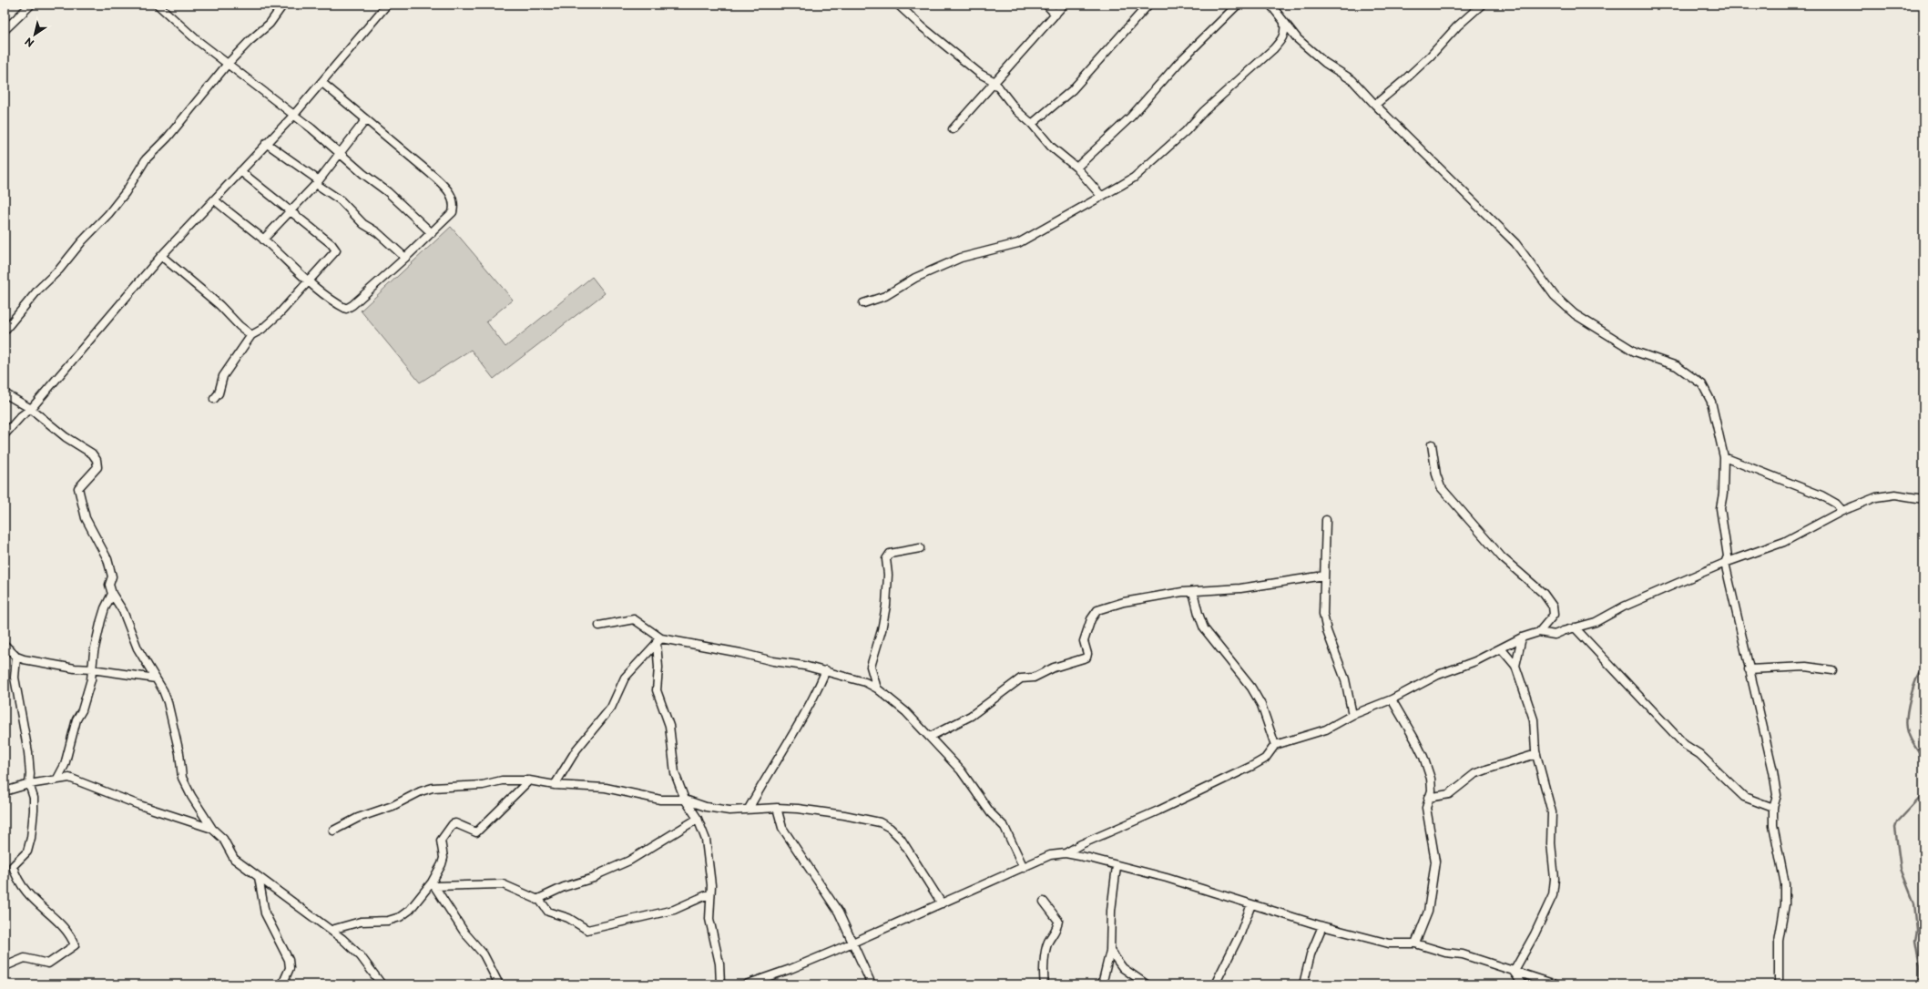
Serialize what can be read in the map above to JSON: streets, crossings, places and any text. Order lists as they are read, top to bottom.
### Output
{
  "north": "bottom left"
}
